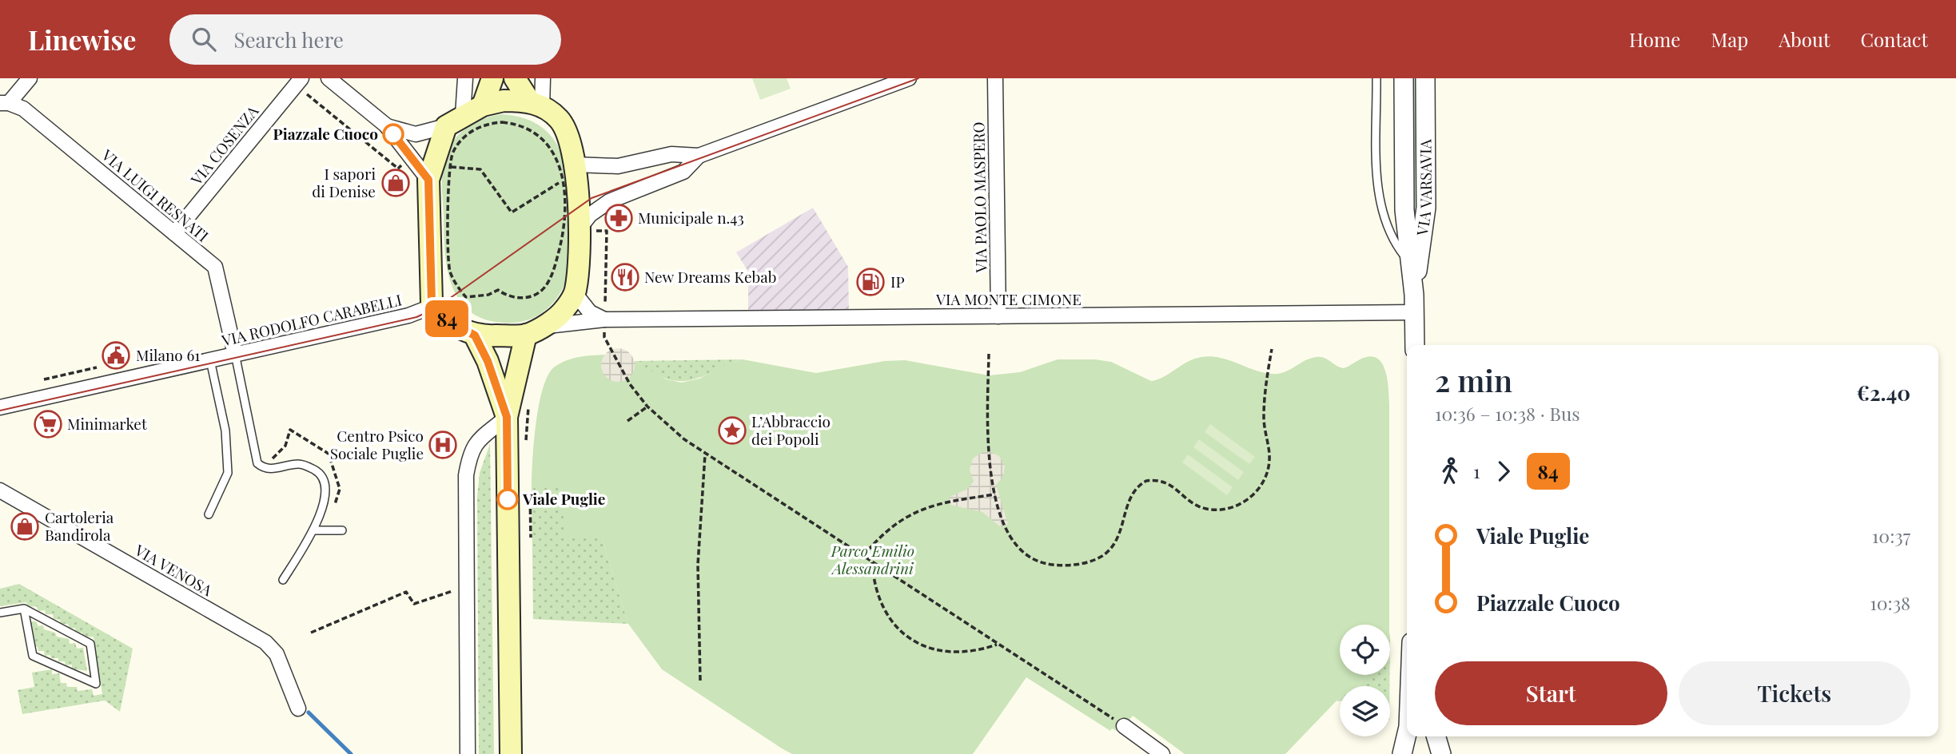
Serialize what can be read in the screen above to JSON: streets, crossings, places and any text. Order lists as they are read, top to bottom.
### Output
{
  "streets": {
    "street": [
      "VIA COSENZA",
      "VIA VARSAVIA",
      "VIA LUIGI RESNATI",
      "VIA PAOLO MASPERO",
      "VIA MONTE CIMONE",
      "VIA RODOLFO CARABELLI",
      "VIA VENOSA"
    ]
  },
  "crossings": [
    ["VIA COSENZA", "VIA LUIGI RESNATI"],
    ["VIA VARSAVIA", "VIA MONTE CIMONE"],
    ["VIA LUIGI RESNATI", "VIA RODOLFO CARABELLI"],
    ["VIA PAOLO MASPERO", "VIA MONTE CIMONE"]
  ],
  "parks": ["Parco Emilio Alessandrini"],
  "places": {
    "other": ["Piazzale Cuoco", "Viale Puglie"],
    "shop": ["I sapori di Denise", "Cartoleria Bandirola"],
    "pharmacy": ["Municipale n.43"],
    "restaurant": ["New Dreams Kebab"],
    "fuel station": ["IP"],
    "public building": ["Milano 61"],
    "supermarket": ["Minimarket"],
    "place": ["L’Abbraccio dei Popoli"],
    "hospital": ["Centro Psico Sociale Puglie"]
  },
  "lines": ["bus line 84"],
  "page": {
    "header": "Linewise",
    "search": "Search here",
    "nav": [
      "Home",
      "Map",
      "About",
      "Contact"
    ],
    "on_map": "84",
    "heading": ["2 min", "10:36 – 10:38 · Bus", "€2.40"],
    "legs": ["1", "84"],
    "list": [
      {
        "name": "Viale Puglie",
        "value": "10:37"
      },
      {
        "name": "Piazzale Cuoco",
        "value": "10:38"
      }
    ],
    "buttons": ["Start", "Tickets"]
  }
}
